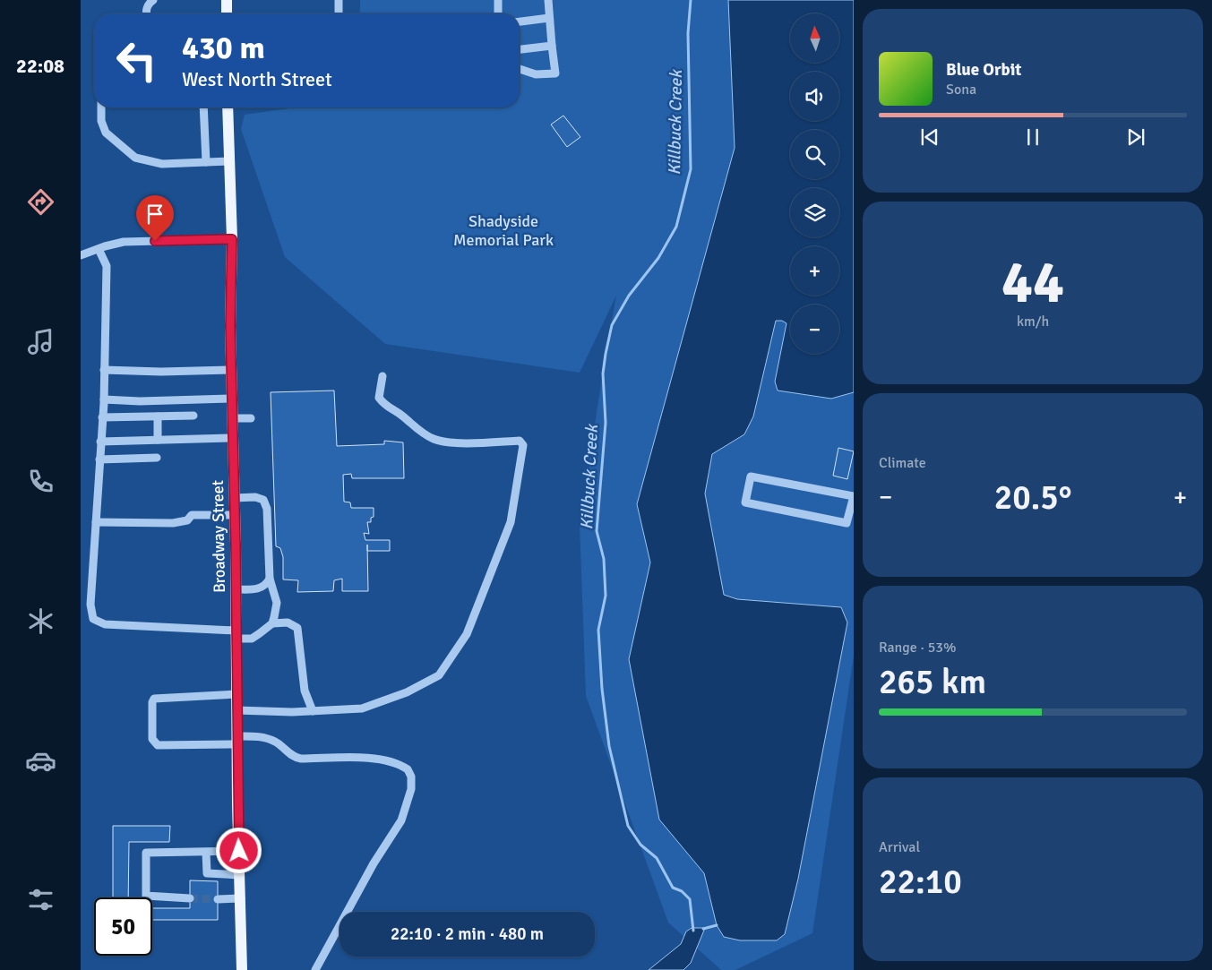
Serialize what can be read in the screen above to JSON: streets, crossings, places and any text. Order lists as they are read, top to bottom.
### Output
{
  "streets": {
    "main road": ["Broadway Street"]
  },
  "water": ["Killbuck Creek"],
  "parks": ["Shadyside Memorial Park"],
  "north": "top",
  "page": {
    "tabs": "22:08",
    "map_buttons": ["+", "−"],
    "turn": ["430 m", "West North Street"],
    "song": ["Blue Orbit", "Sona"],
    "tile": [
      ["44", "km/h"],
      "Climate",
      ["Range · 53%", "265 km"],
      ["Arrival", "22:10"]
    ],
    "heat": ["−", "20.5°", "+"],
    "limit": "50",
    "trip": "22:10 · 2 min · 480 m"
  }
}
